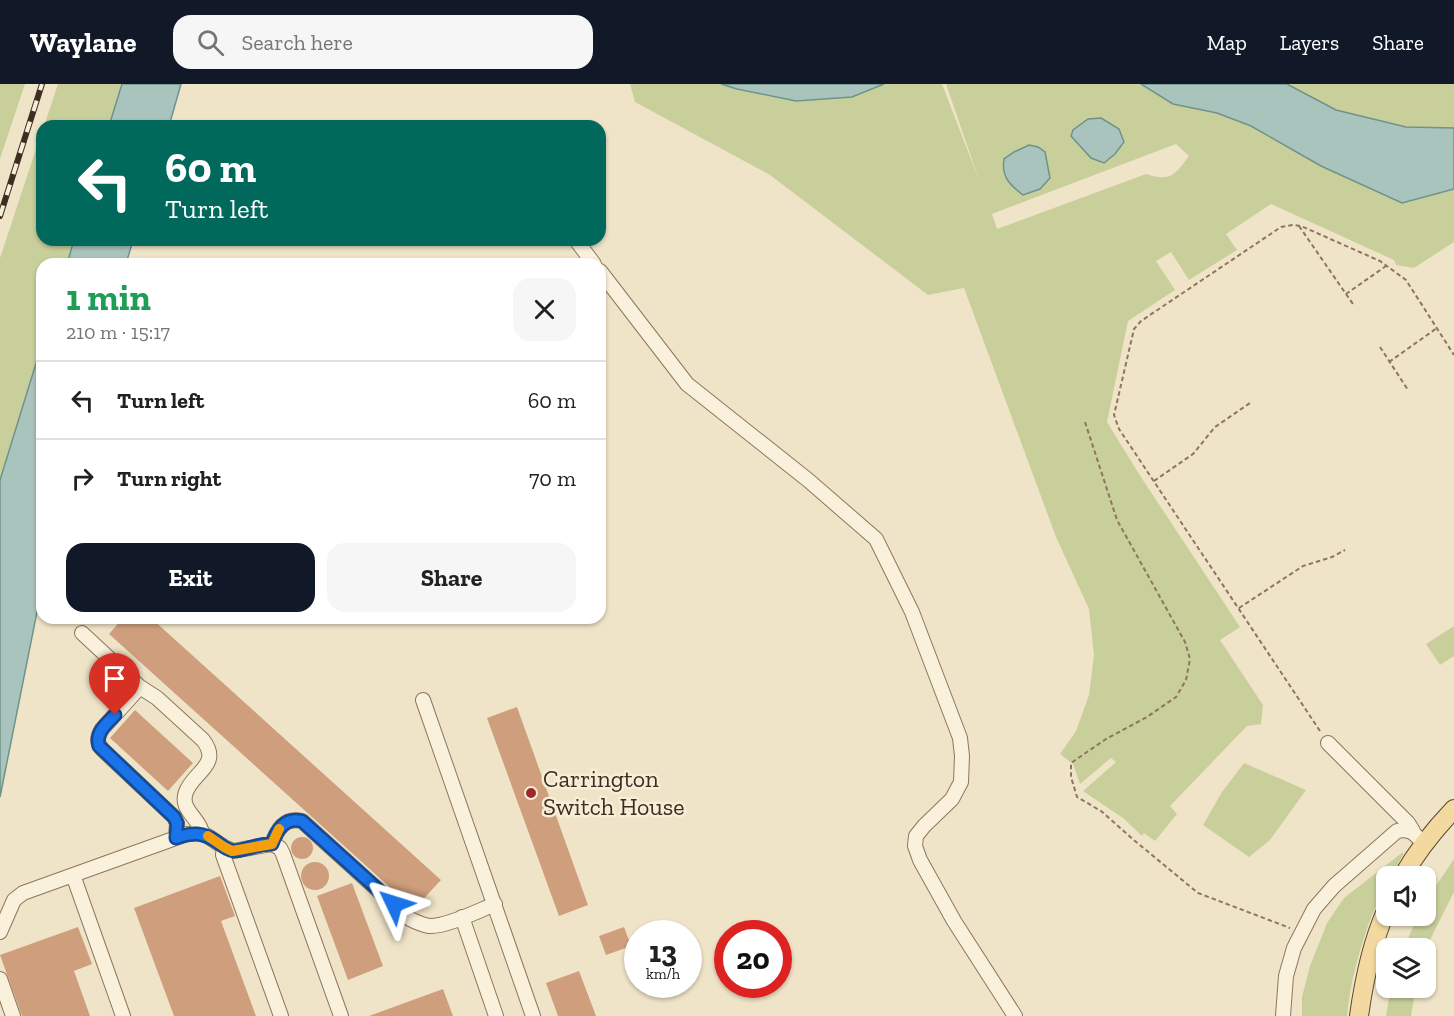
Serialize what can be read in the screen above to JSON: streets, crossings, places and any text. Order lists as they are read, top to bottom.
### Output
{
  "places": ["Carrington Switch House"],
  "page": {
    "header": "Waylane",
    "search": "Search here",
    "nav": ["Map", "Layers", "Share"],
    "turn": ["60 m", "Turn left"],
    "heading": ["1 min", "210 m · 15:17"],
    "list": [
      {
        "name": "Turn left",
        "value": "60 m"
      },
      {
        "name": "Turn right",
        "value": "70 m"
      }
    ],
    "buttons": ["Exit", "Share"],
    "speed": "13 km/h",
    "limit": "20"
  }
}
